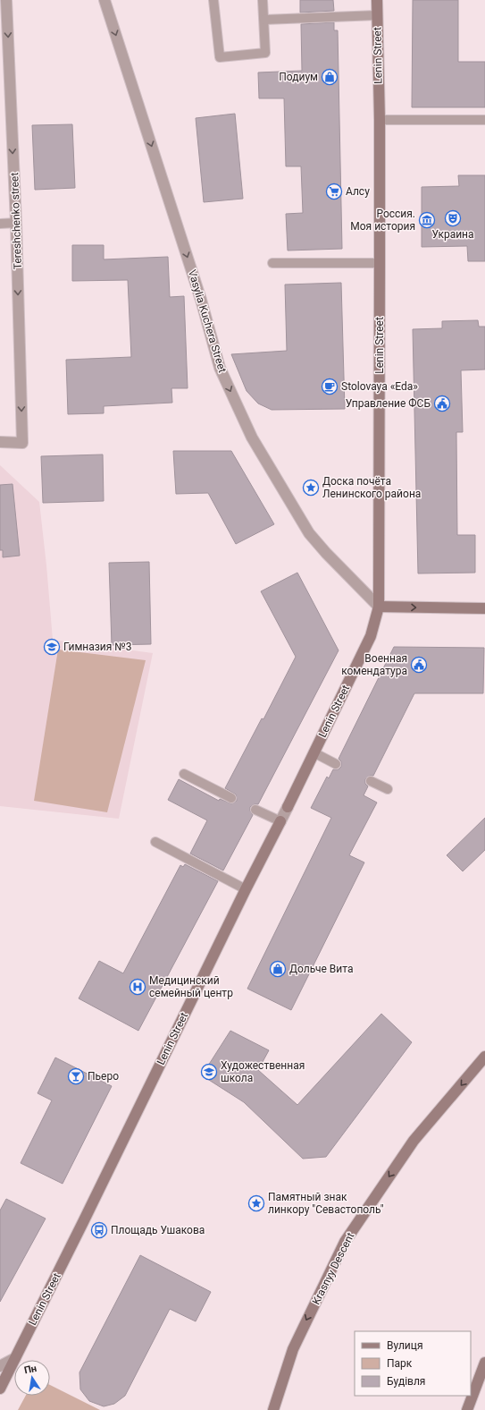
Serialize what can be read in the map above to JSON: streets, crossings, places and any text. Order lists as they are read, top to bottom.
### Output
{
  "streets": {
    "main road": ["Lenin Street", "Krasnyy Descent"],
    "street": ["Tereshchenko street", "Vasylia Kuchera Street"]
  },
  "crossings": [
    ["Lenin Street", "Vasylia Kuchera Street"]
  ],
  "one_way": ["Tereshchenko street", "Vasylia Kuchera Street", "Krasnyy Descent"],
  "places": {
    "shop": ["Подиум", "Дольче Вита"],
    "supermarket": ["Алсу"],
    "theatre": ["Украина"],
    "museum": ["Россия. Моя история"],
    "cafe": ["Stolovaya «Eda»"],
    "public building": ["Управление ФСБ", "Военная комендатура"],
    "place": ["Доска почёта Ленинского района", "Памятный знак линкору \"Севастополь\""],
    "school or university": ["Гимназия №3", "Художественная школа"],
    "hospital": ["Медицинский семейный центр"],
    "bar": ["Пьеро"],
    "bus stop": ["Площадь Ушакова"]
  },
  "legend": ["Вулиця", "Парк", "Будівля"],
  "north": "top"
}
